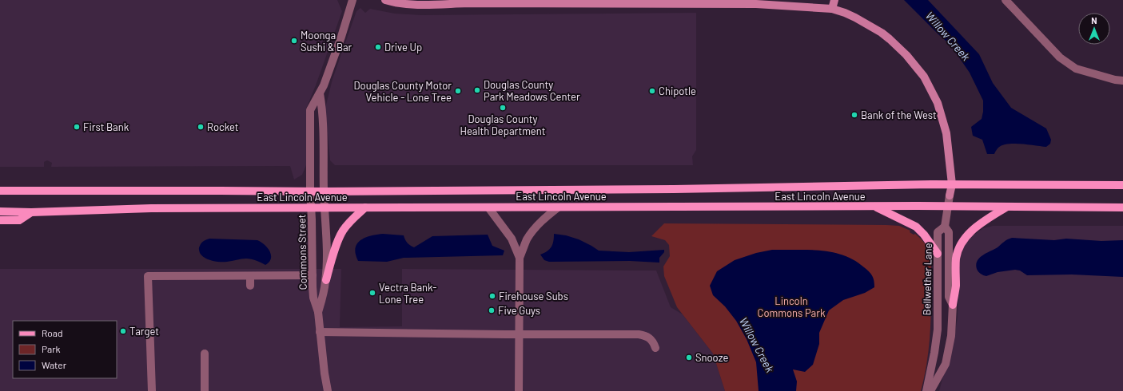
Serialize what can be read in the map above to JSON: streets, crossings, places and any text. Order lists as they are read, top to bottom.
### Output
{
  "streets": {
    "main road": ["East Lincoln Avenue"],
    "street": ["Commons Street", "Bellwether Lane"]
  },
  "crossings": [
    ["East Lincoln Avenue", "Commons Street"]
  ],
  "water": ["Willow Creek"],
  "parks": ["Lincoln Commons Park"],
  "places": [
    "Moonga Sushi & Bar",
    "Drive Up",
    "Douglas County Park Meadows Center",
    "Douglas County Motor Vehicle - Lone Tree",
    "Chipotle",
    "Douglas County Health Department",
    "Bank of the West",
    "First Bank",
    "Rocket",
    "Vectra Bank- Lone Tree",
    "Firehouse Subs",
    "Five Guys",
    "Target",
    "Snooze"
  ],
  "legend": ["Road", "Park", "Water"],
  "north": "top"
}
